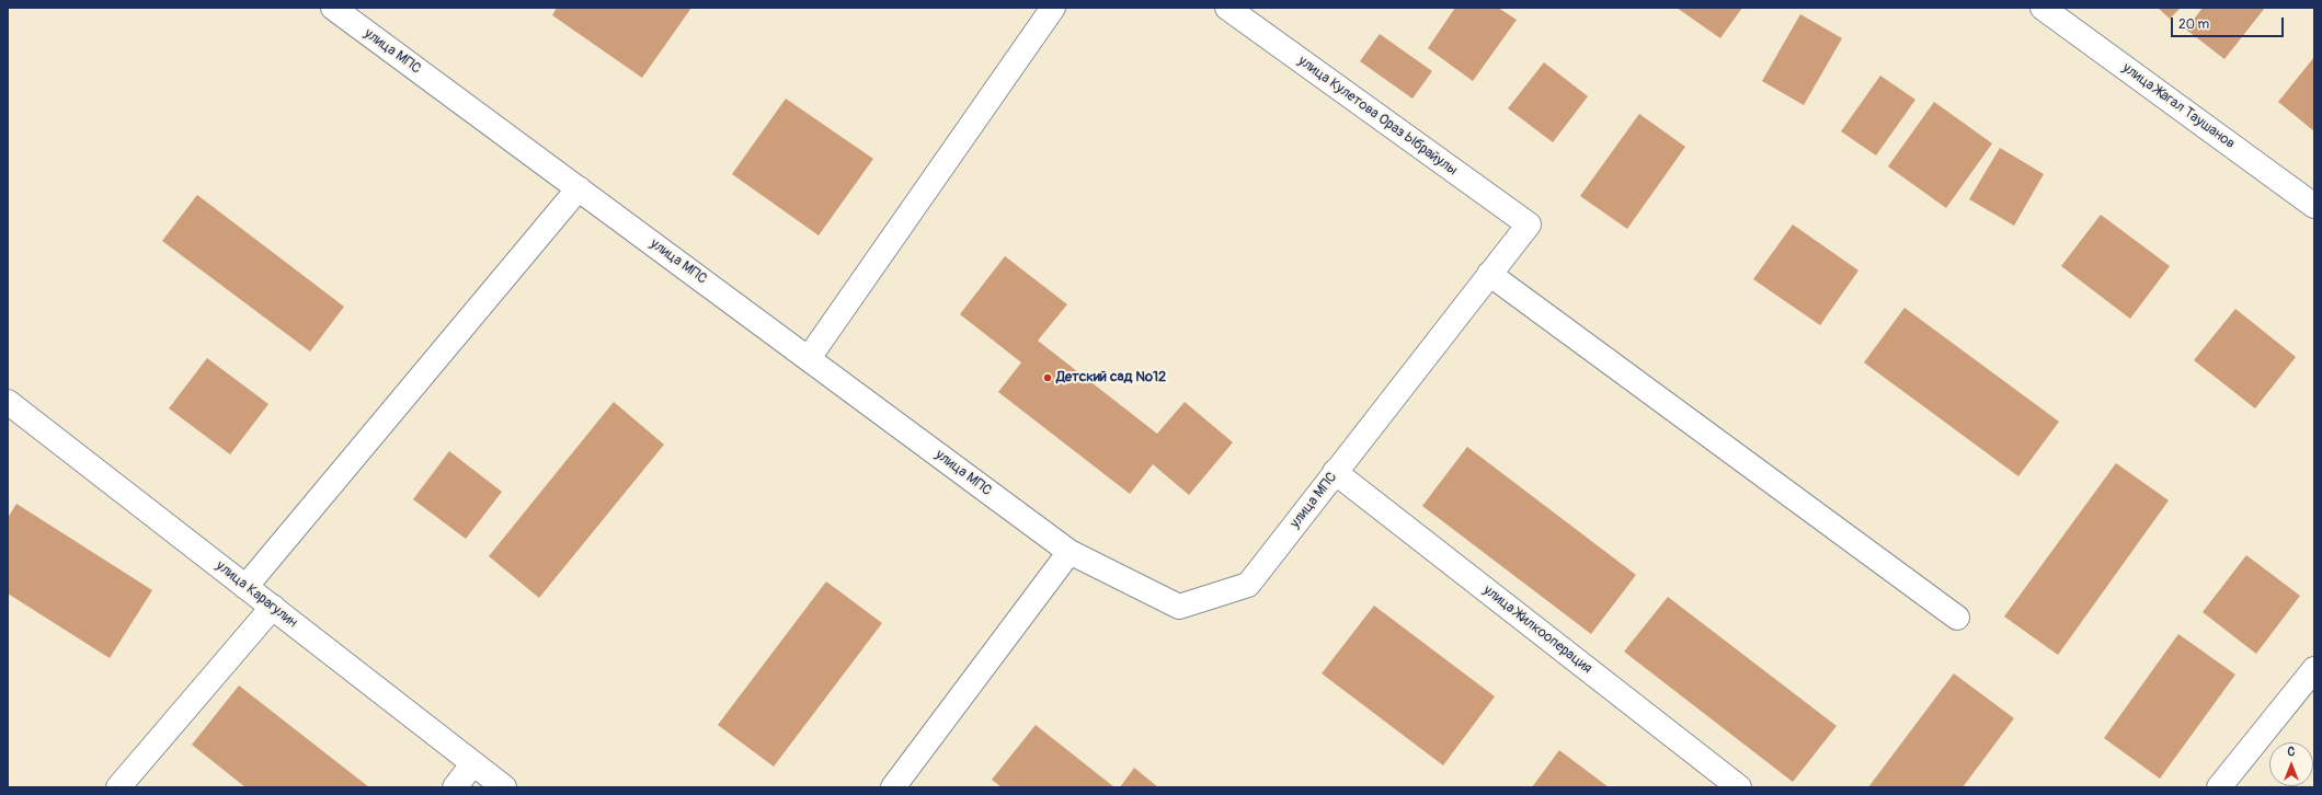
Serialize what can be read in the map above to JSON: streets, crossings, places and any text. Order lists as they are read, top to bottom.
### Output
{
  "streets": {
    "street": [
      "улица МПС",
      "улица Жагал Таушанов",
      "улица Кулетова Ораз Ыбрайулы",
      "улица Карагулин",
      "улица Жилкооперация"
    ]
  },
  "crossings": [
    ["улица МПС", "улица Кулетова Ораз Ыбрайулы"],
    ["улица МПС", "улица Жилкооперация"]
  ],
  "places": ["Детский сад №12"],
  "scale_bar": "20 m",
  "north": "top"
}
